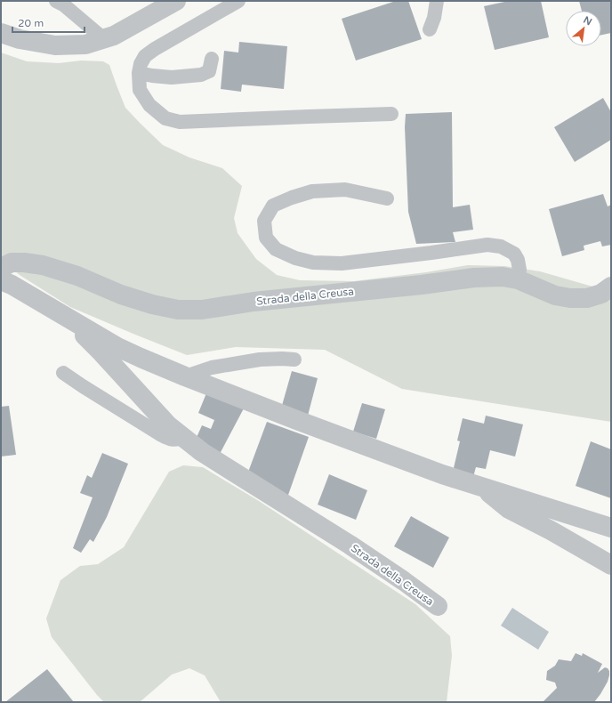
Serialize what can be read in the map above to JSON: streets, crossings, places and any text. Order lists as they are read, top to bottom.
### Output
{
  "streets": {
    "street": ["Strada della Creusa"]
  },
  "scale_bar": "20 m",
  "north": "top right"
}
